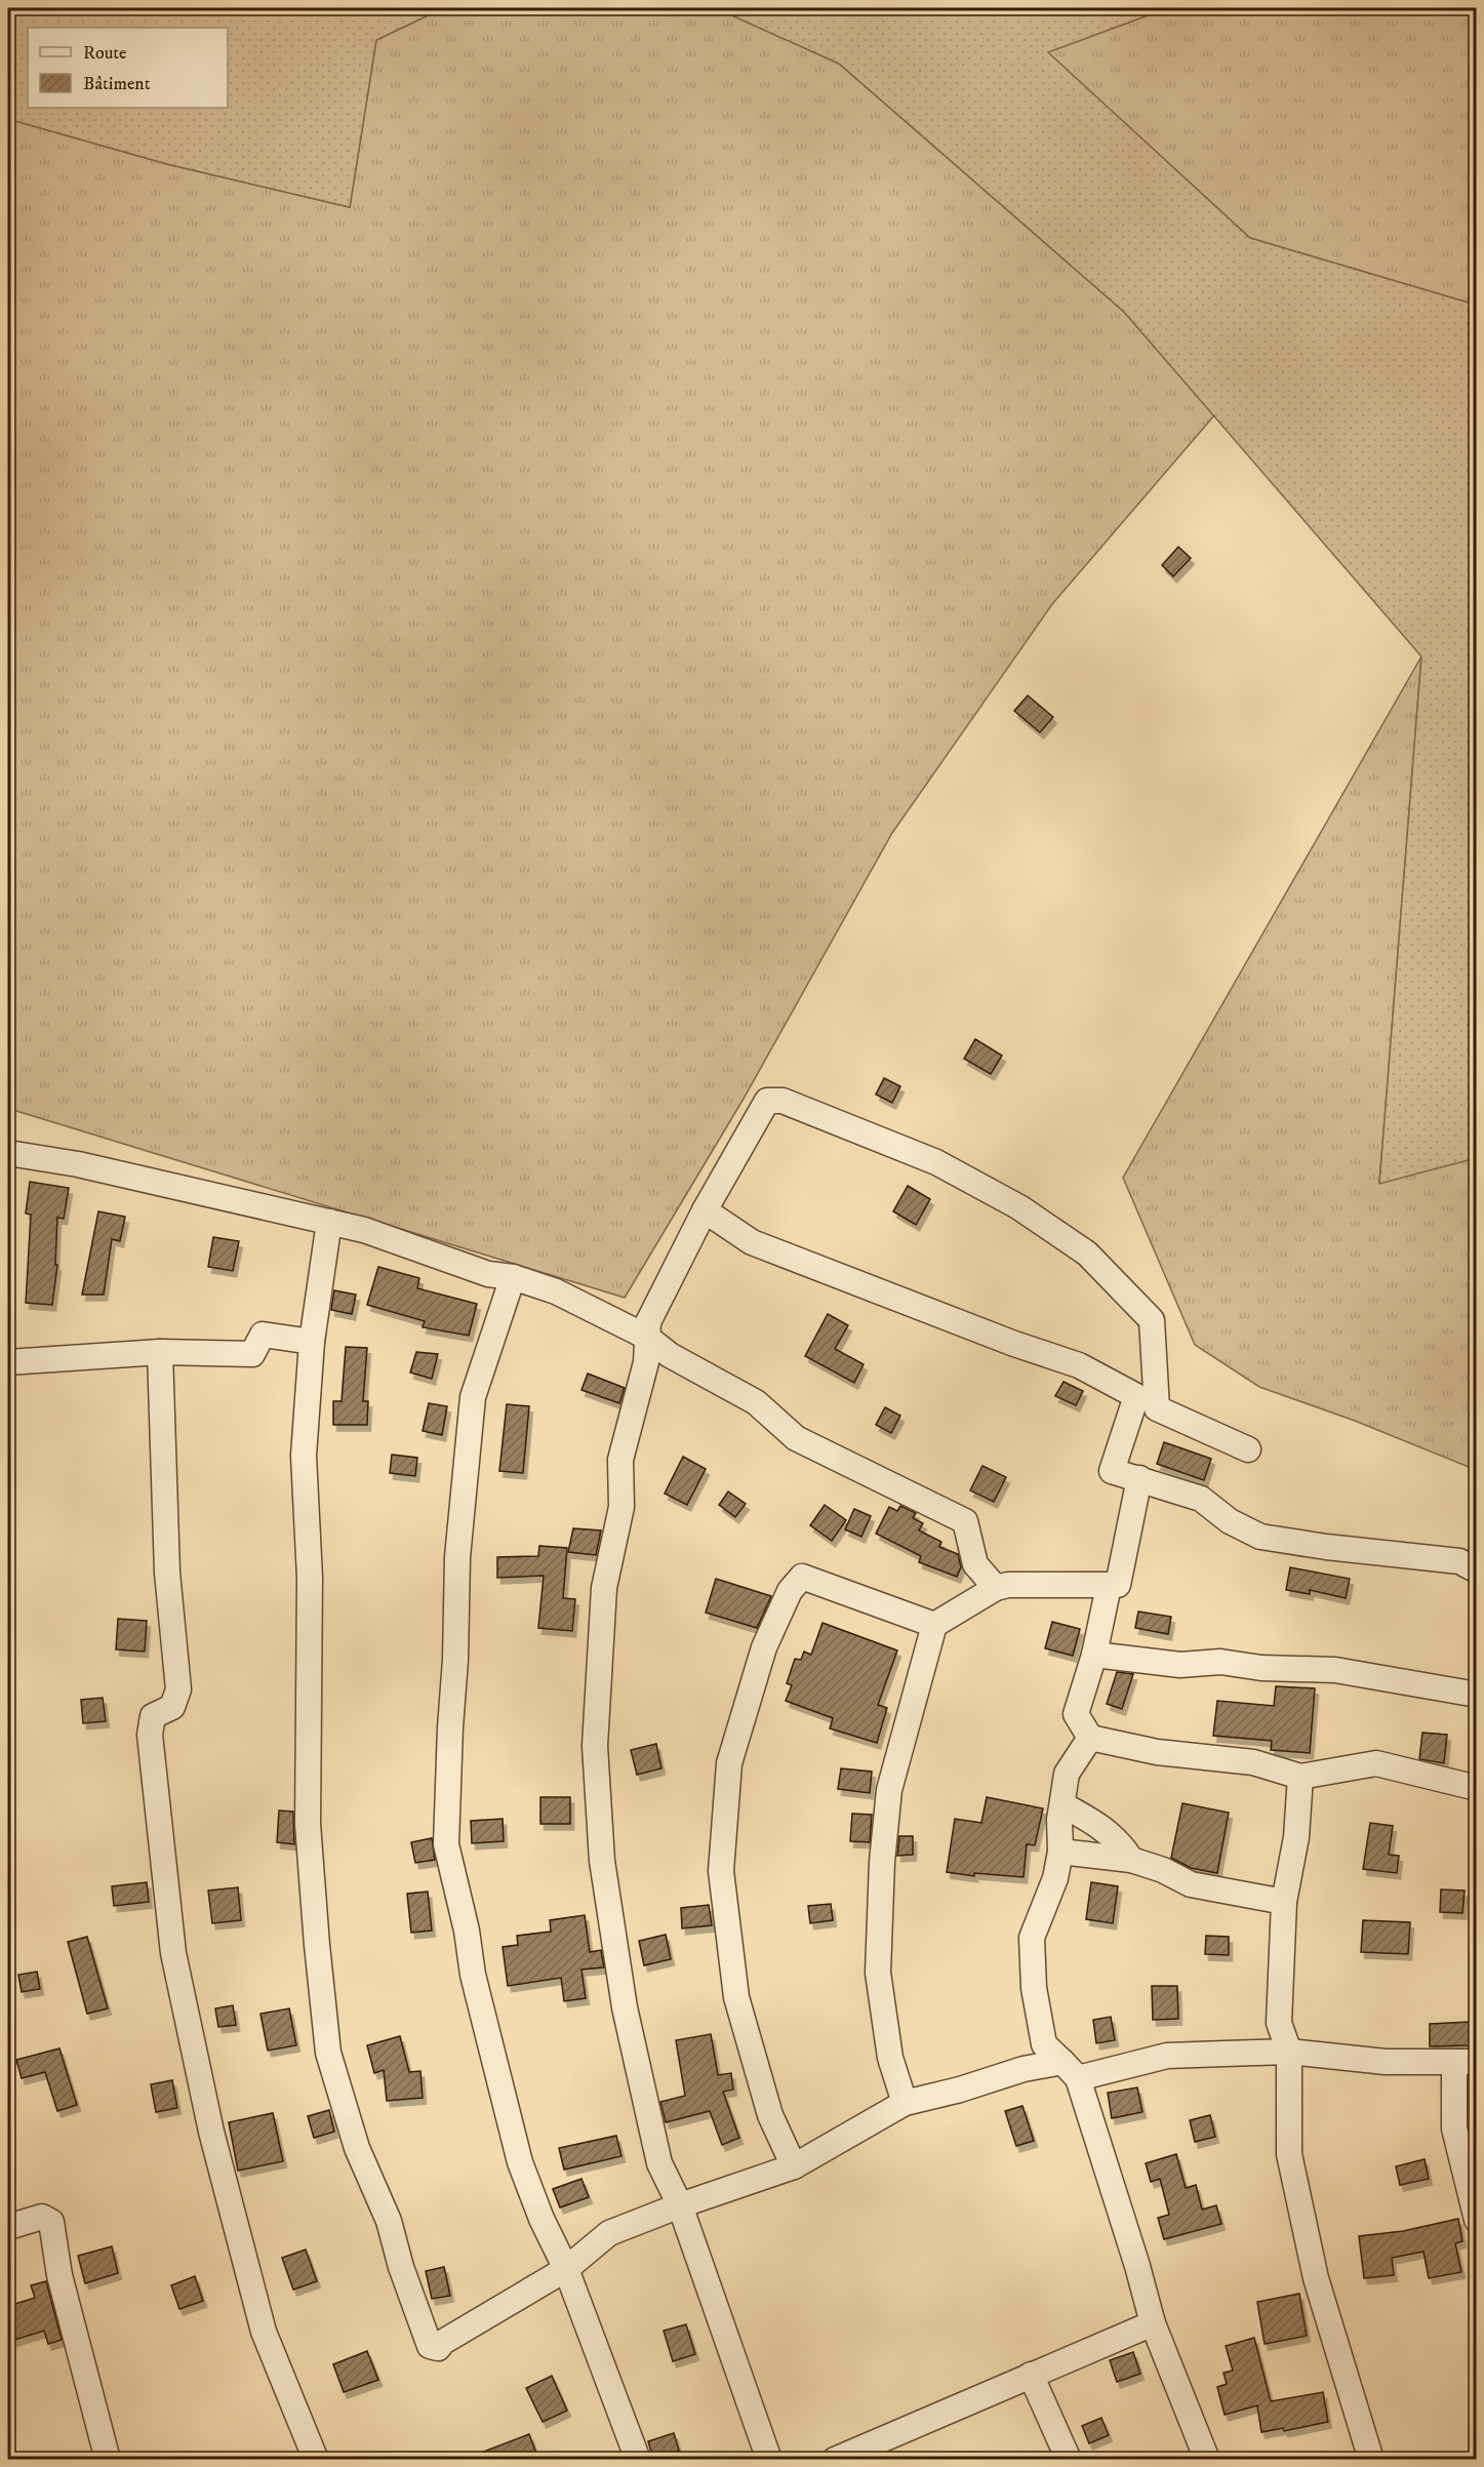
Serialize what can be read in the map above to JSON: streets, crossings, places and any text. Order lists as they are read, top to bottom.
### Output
{
  "legend": ["Route", "Bâtiment"]
}
